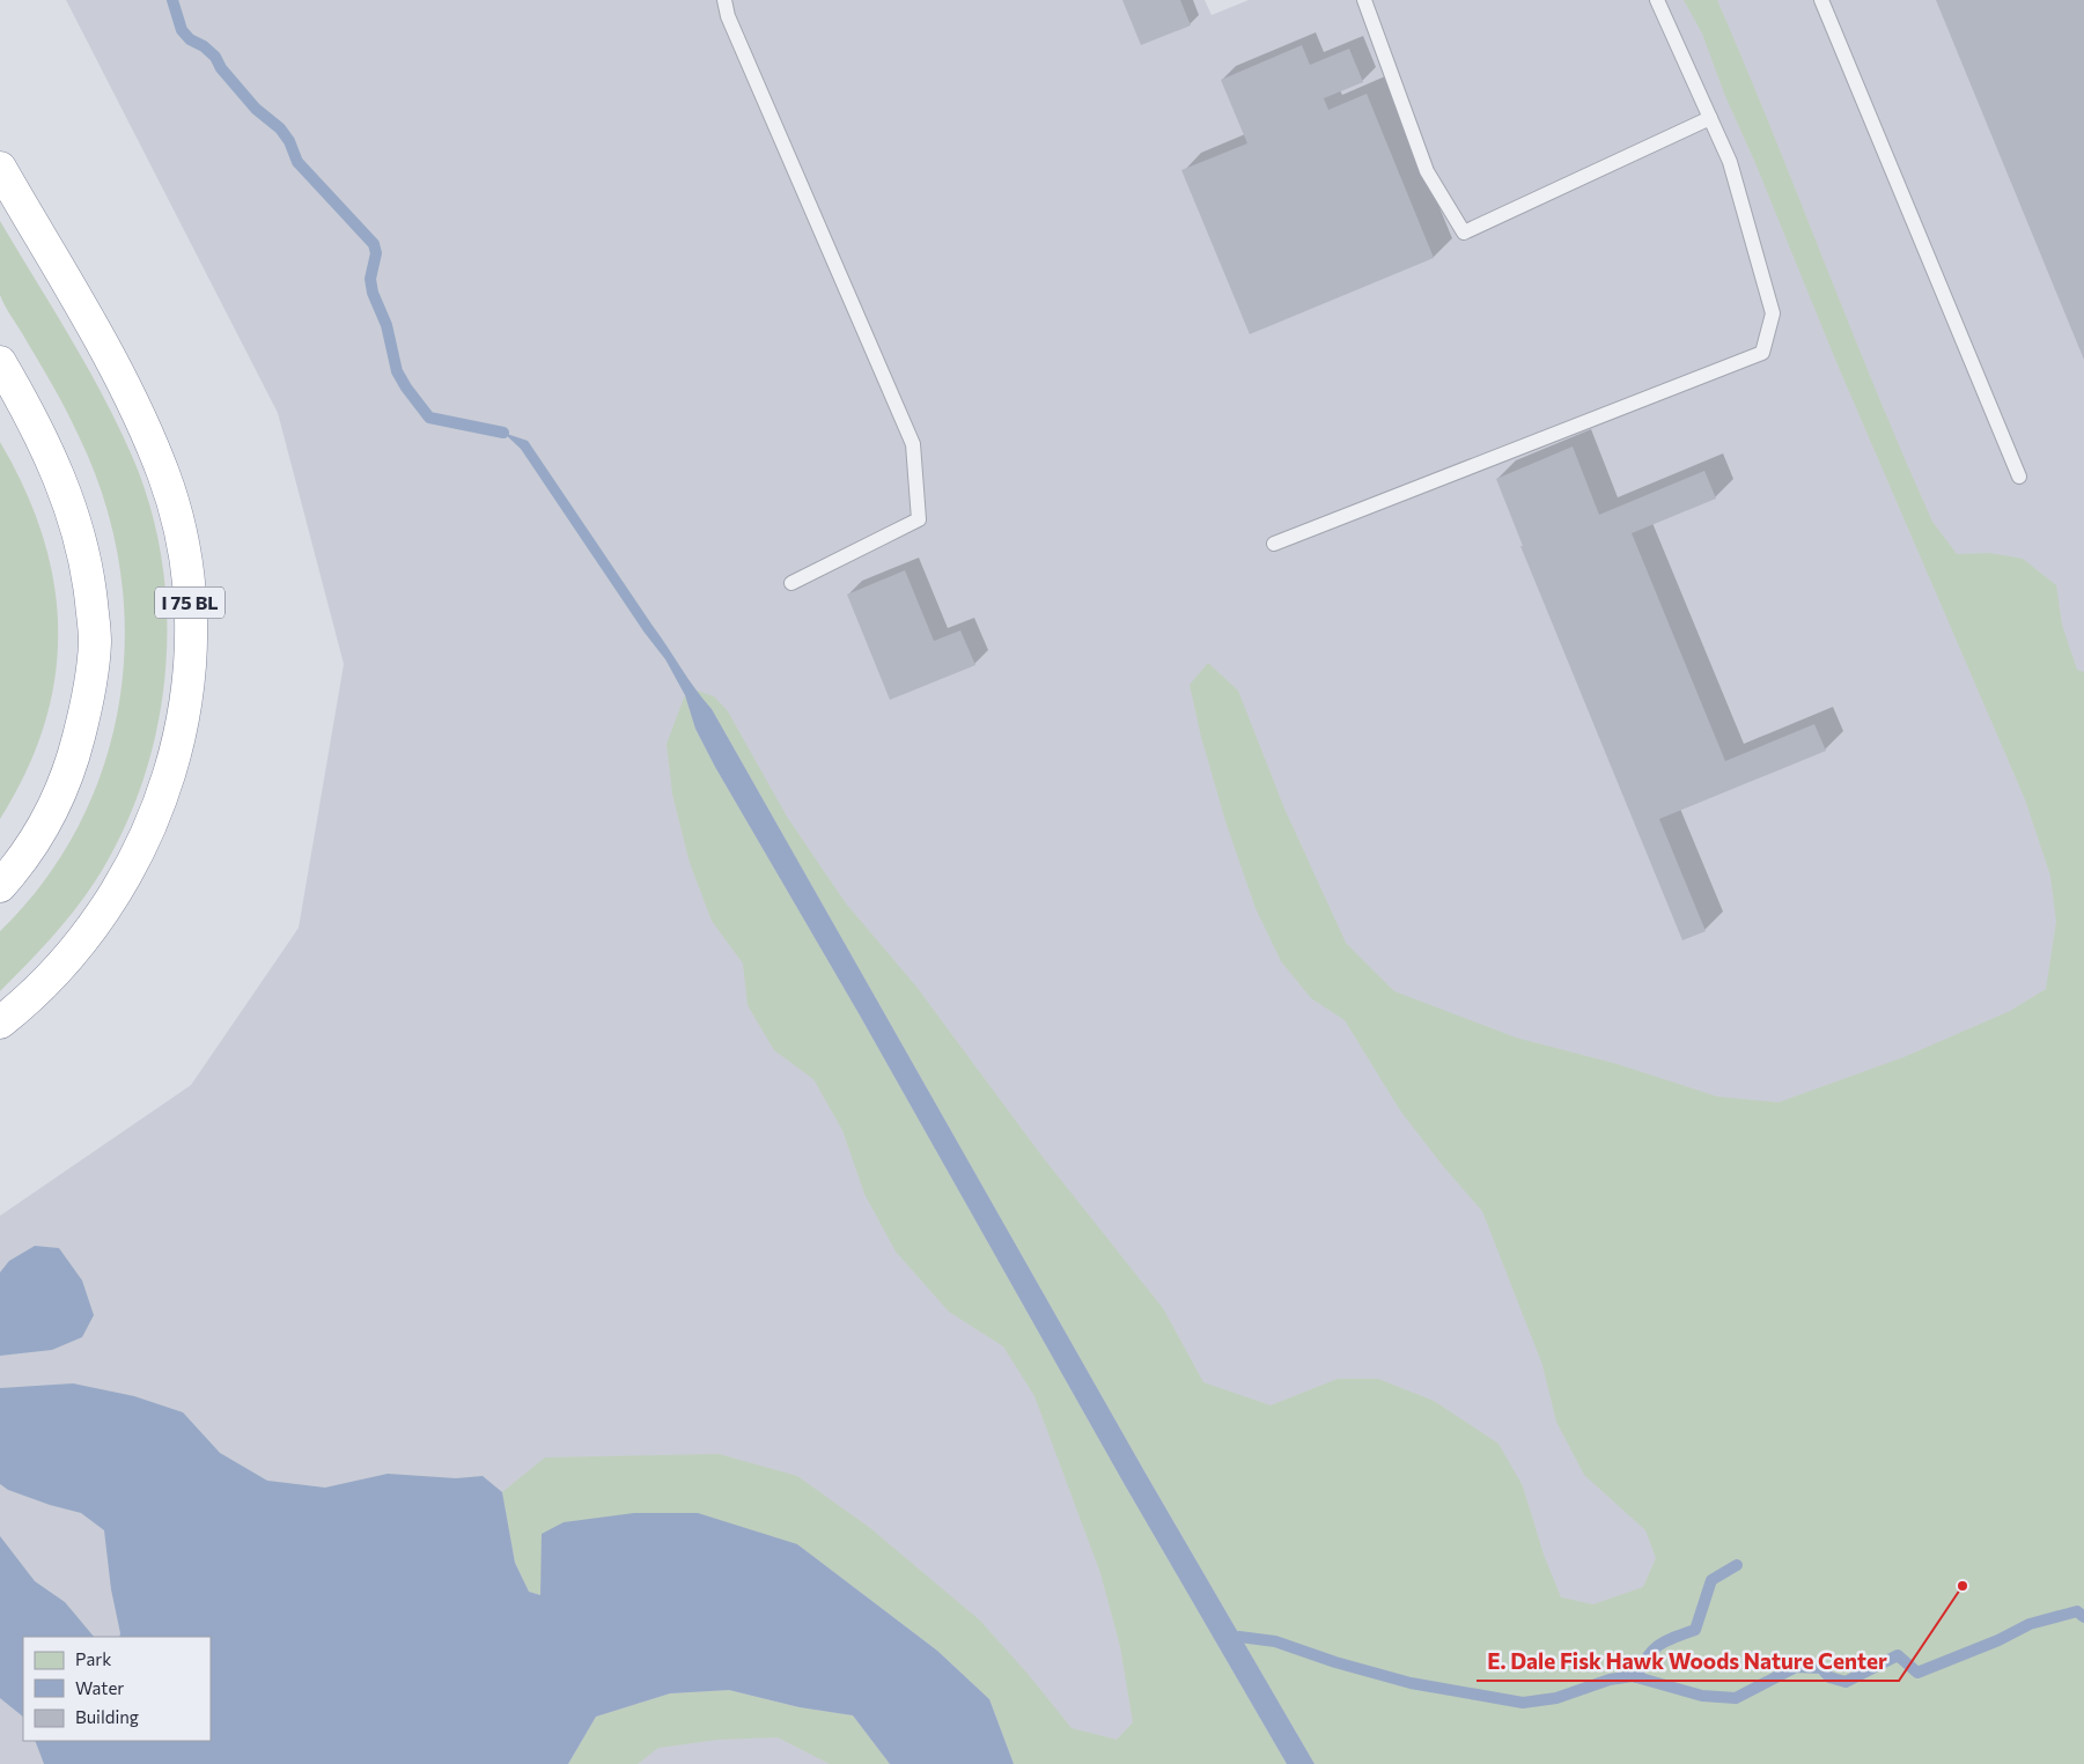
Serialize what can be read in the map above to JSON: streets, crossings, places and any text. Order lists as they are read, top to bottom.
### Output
{
  "streets": {
    "highway": ["I 75 BL"]
  },
  "places": ["E. Dale Fisk Hawk Woods Nature Center"],
  "legend": ["Park", "Water", "Building"]
}
